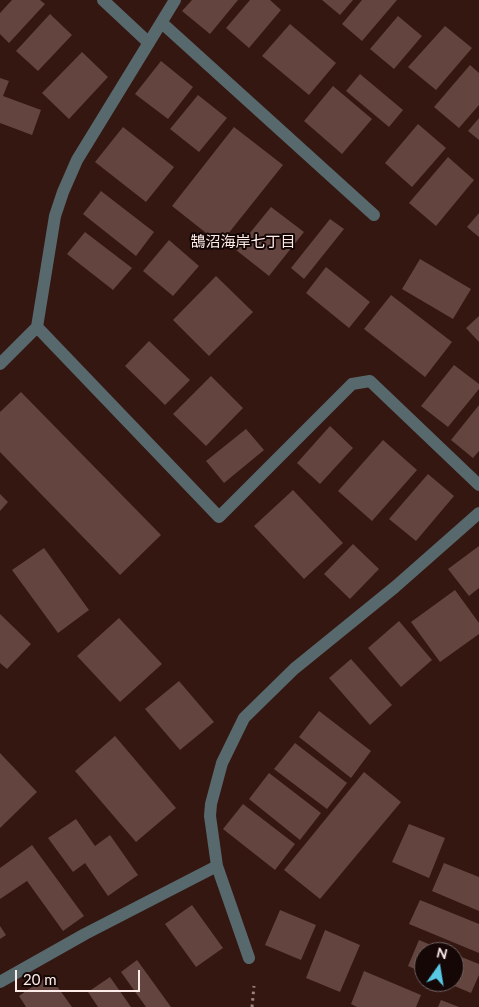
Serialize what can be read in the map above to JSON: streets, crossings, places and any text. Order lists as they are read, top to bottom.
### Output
{
  "districts": ["鵠沼海岸七丁目"],
  "scale_bar": "20 m",
  "north": "top"
}
